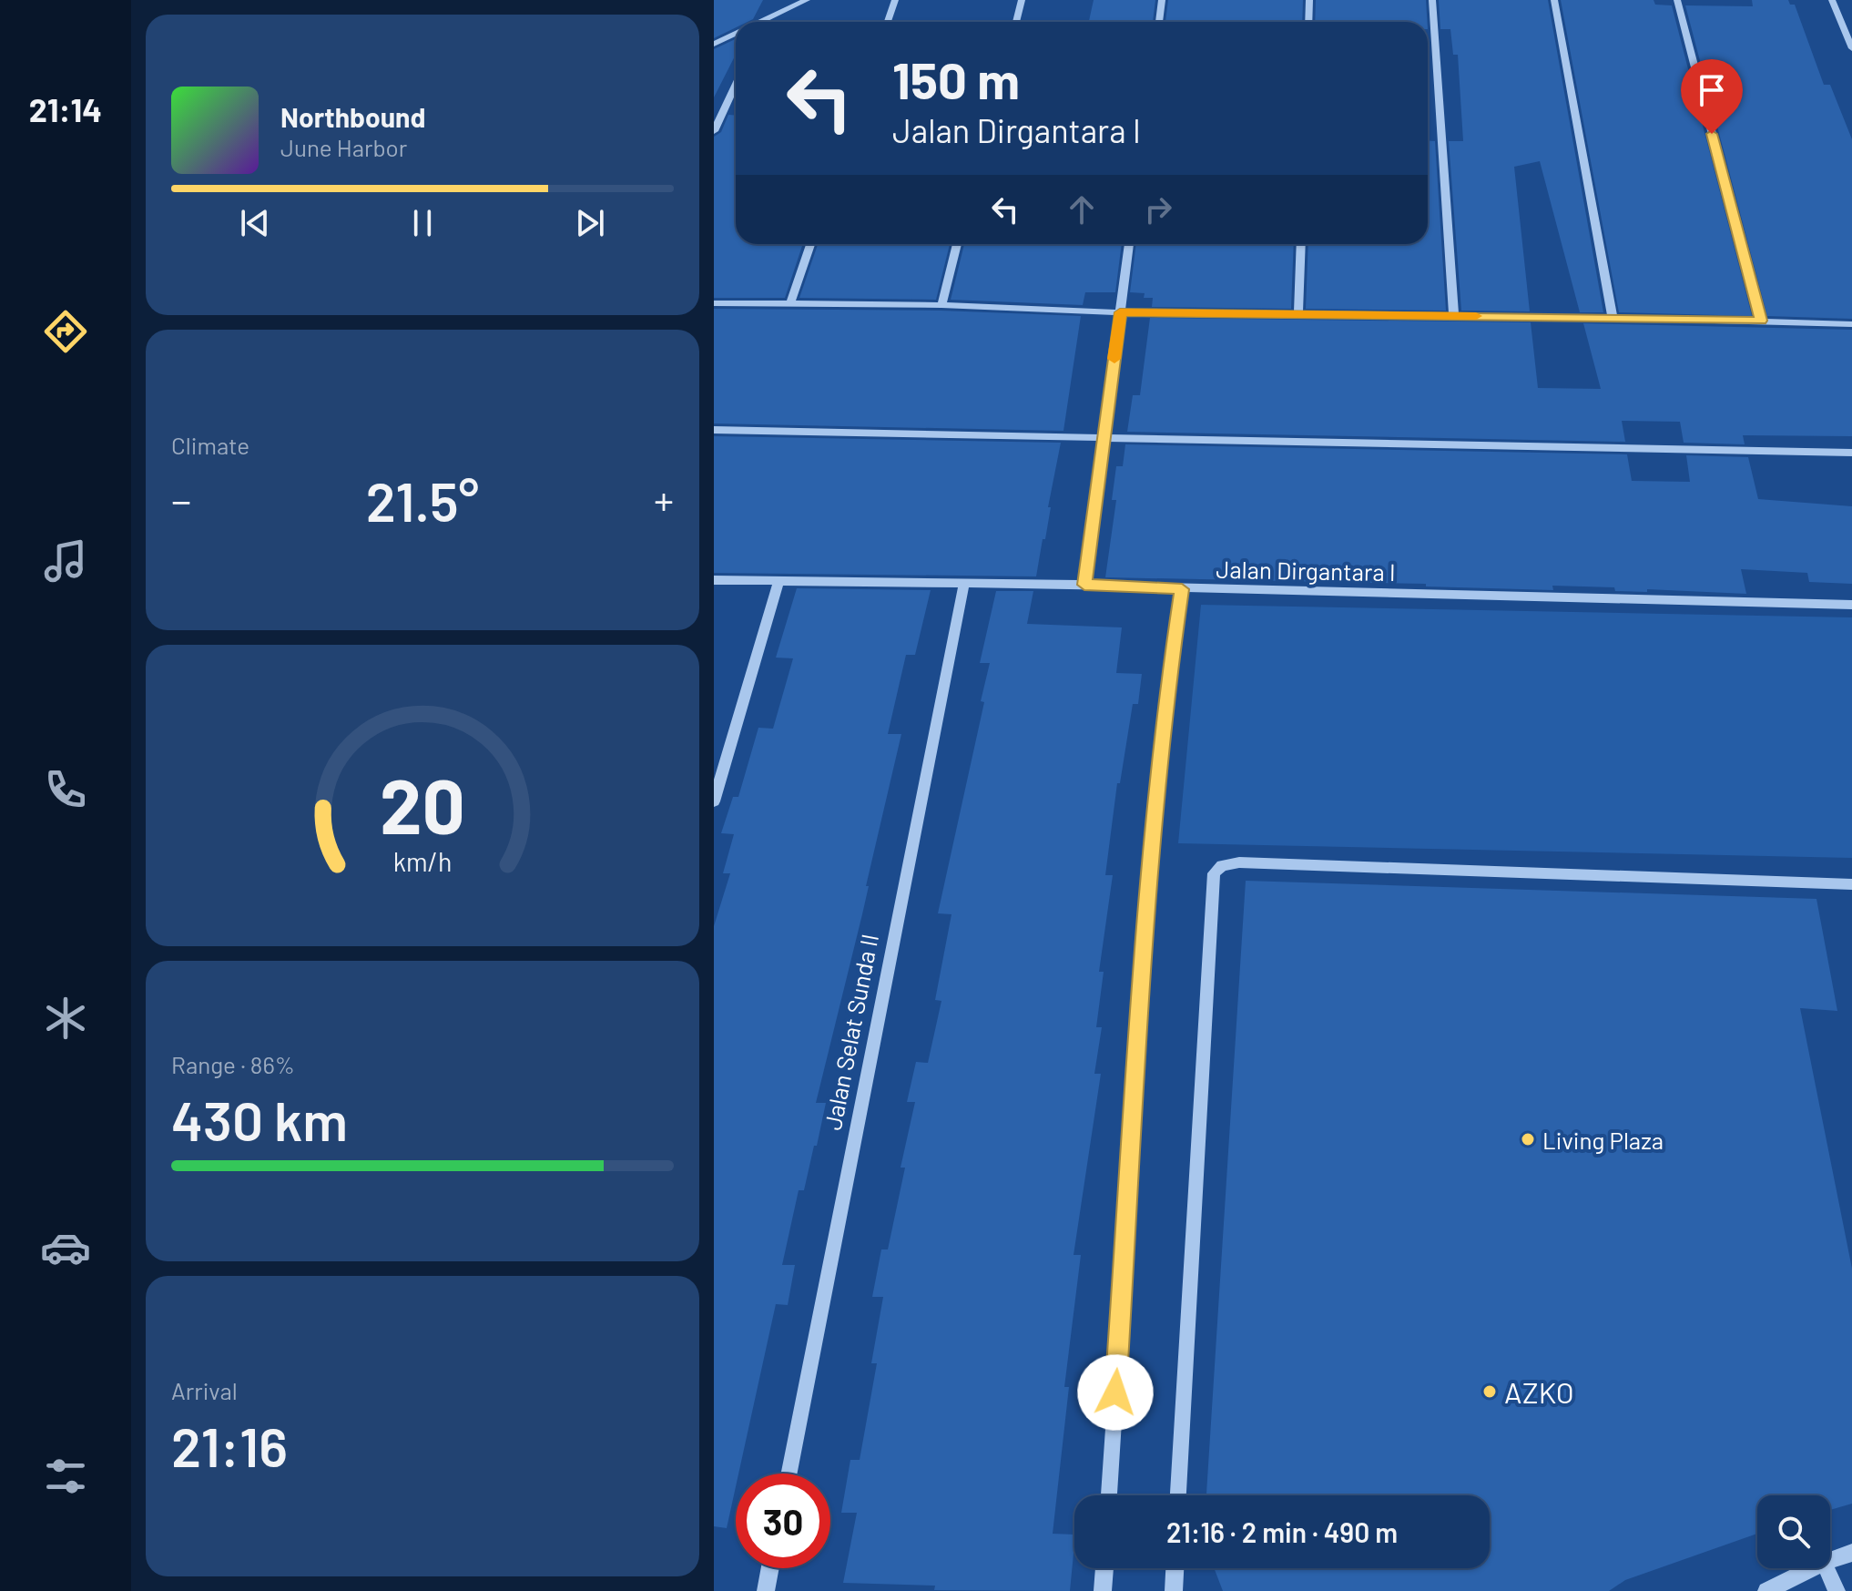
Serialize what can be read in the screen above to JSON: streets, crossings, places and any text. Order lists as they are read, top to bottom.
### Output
{
  "streets": {
    "street": ["Jalan Dirgantara I", "Jalan Selat Sunda II"]
  },
  "crossings": [
    ["Jalan Dirgantara I", "Jalan Selat Sunda II"]
  ],
  "places": ["Living Plaza", "AZKO"],
  "page": {
    "tabs": "21:14",
    "turn": ["150 m", "Jalan Dirgantara I"],
    "song": ["Northbound", "June Harbor"],
    "tile": [
      "Climate",
      ["Range · 86%", "430 km"],
      ["Arrival", "21:16"]
    ],
    "heat": ["−", "21.5°", "+"],
    "limit": "30",
    "trip": "21:16 · 2 min · 490 m",
    "gauge": ["20", "km/h"]
  }
}
